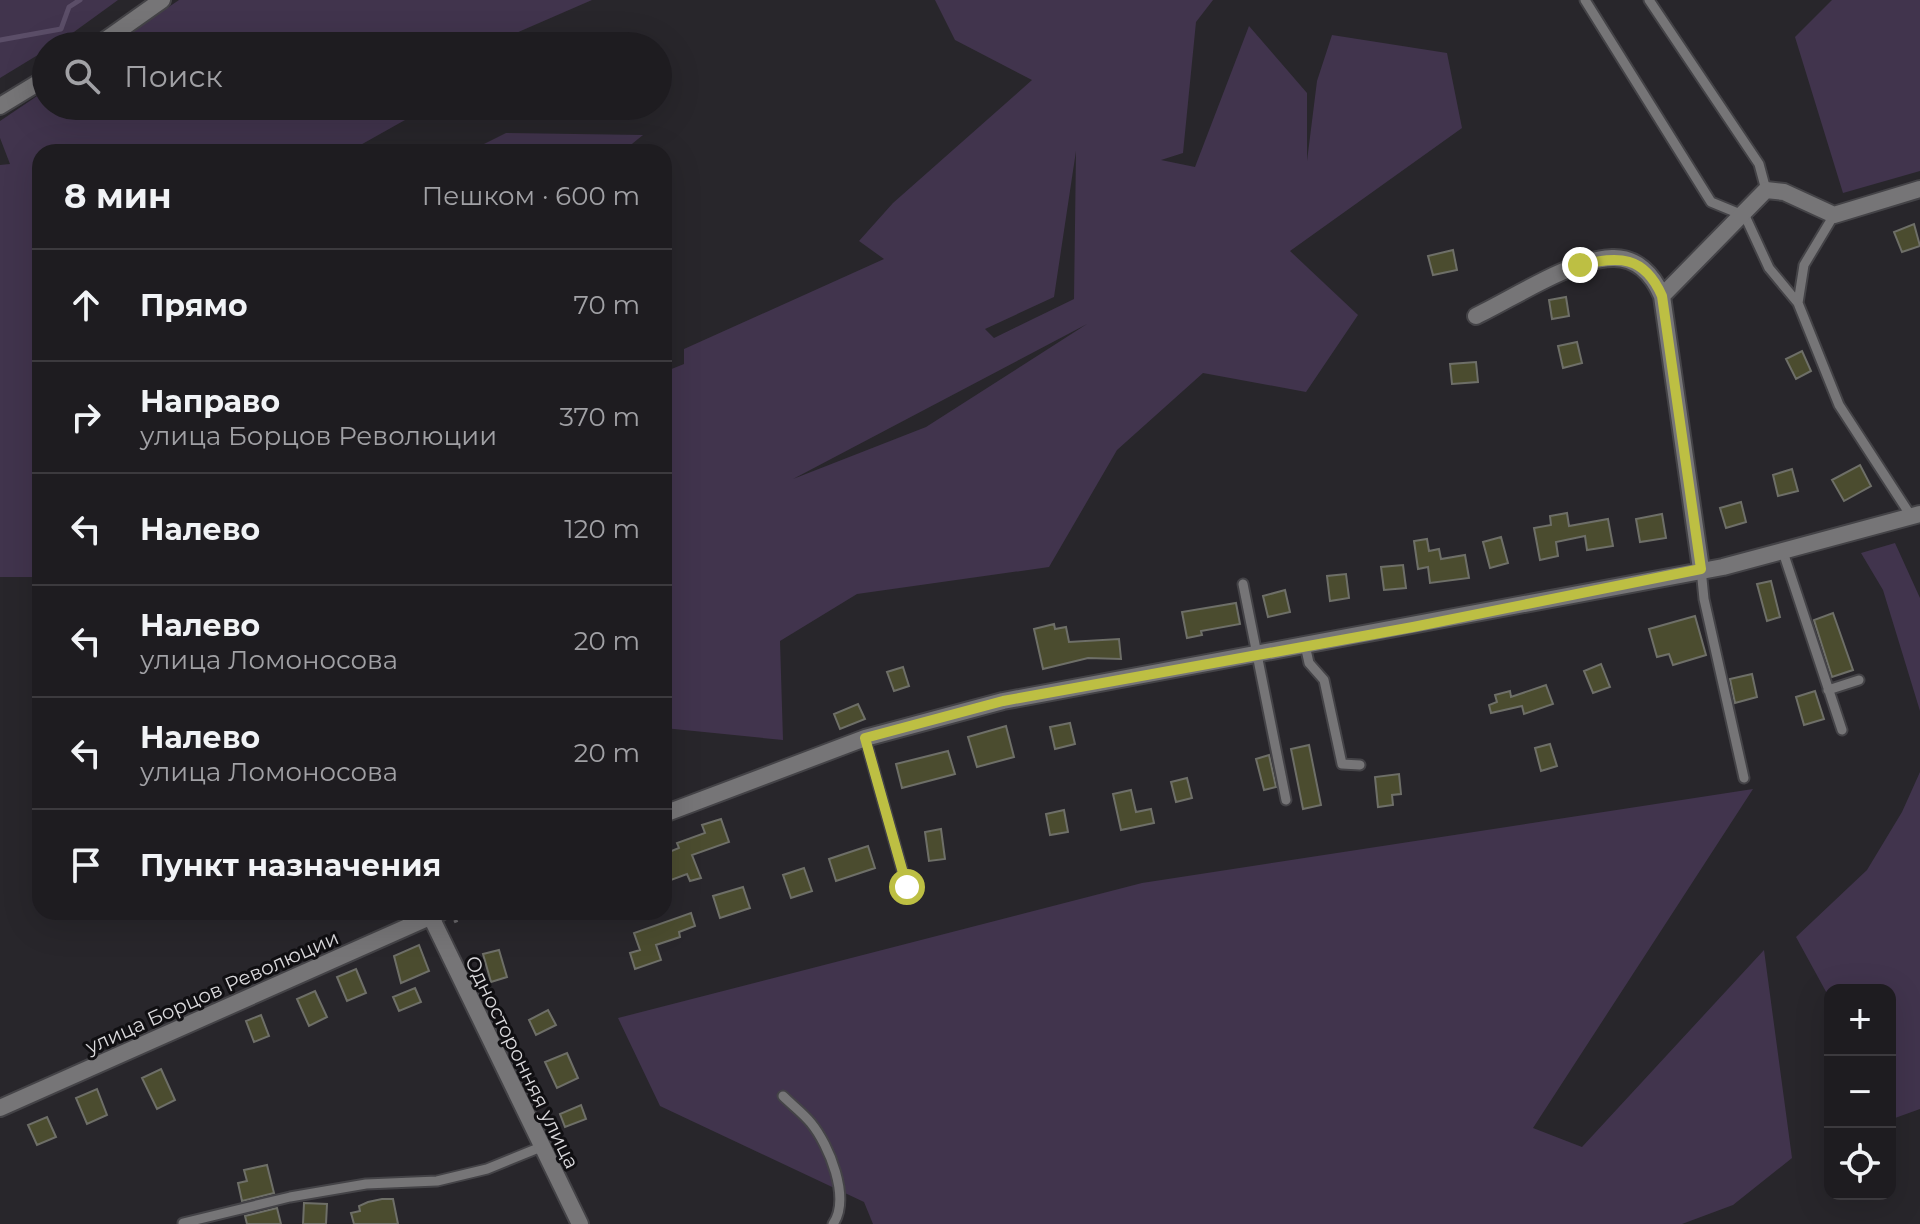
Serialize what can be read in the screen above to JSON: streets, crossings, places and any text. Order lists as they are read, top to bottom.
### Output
{
  "streets": {
    "street": ["улица Борцов Революции", "Односторонняя улица"]
  },
  "crossings": [
    ["улица Борцов Революции", "Односторонняя улица"]
  ],
  "page": {
    "search": "Поиск",
    "heading": ["8 мин", "Пешком · 600 m"],
    "list": [
      ["Прямо", "70 m"],
      ["Направо", "улица Борцов Революции", "370 m"],
      ["Налево", "120 m"],
      ["Налево", "улица Ломоносова", "20 m"],
      ["Налево", "улица Ломоносова", "20 m"],
      "Пункт назначения"
    ],
    "map_buttons": ["+", "−"]
  }
}
